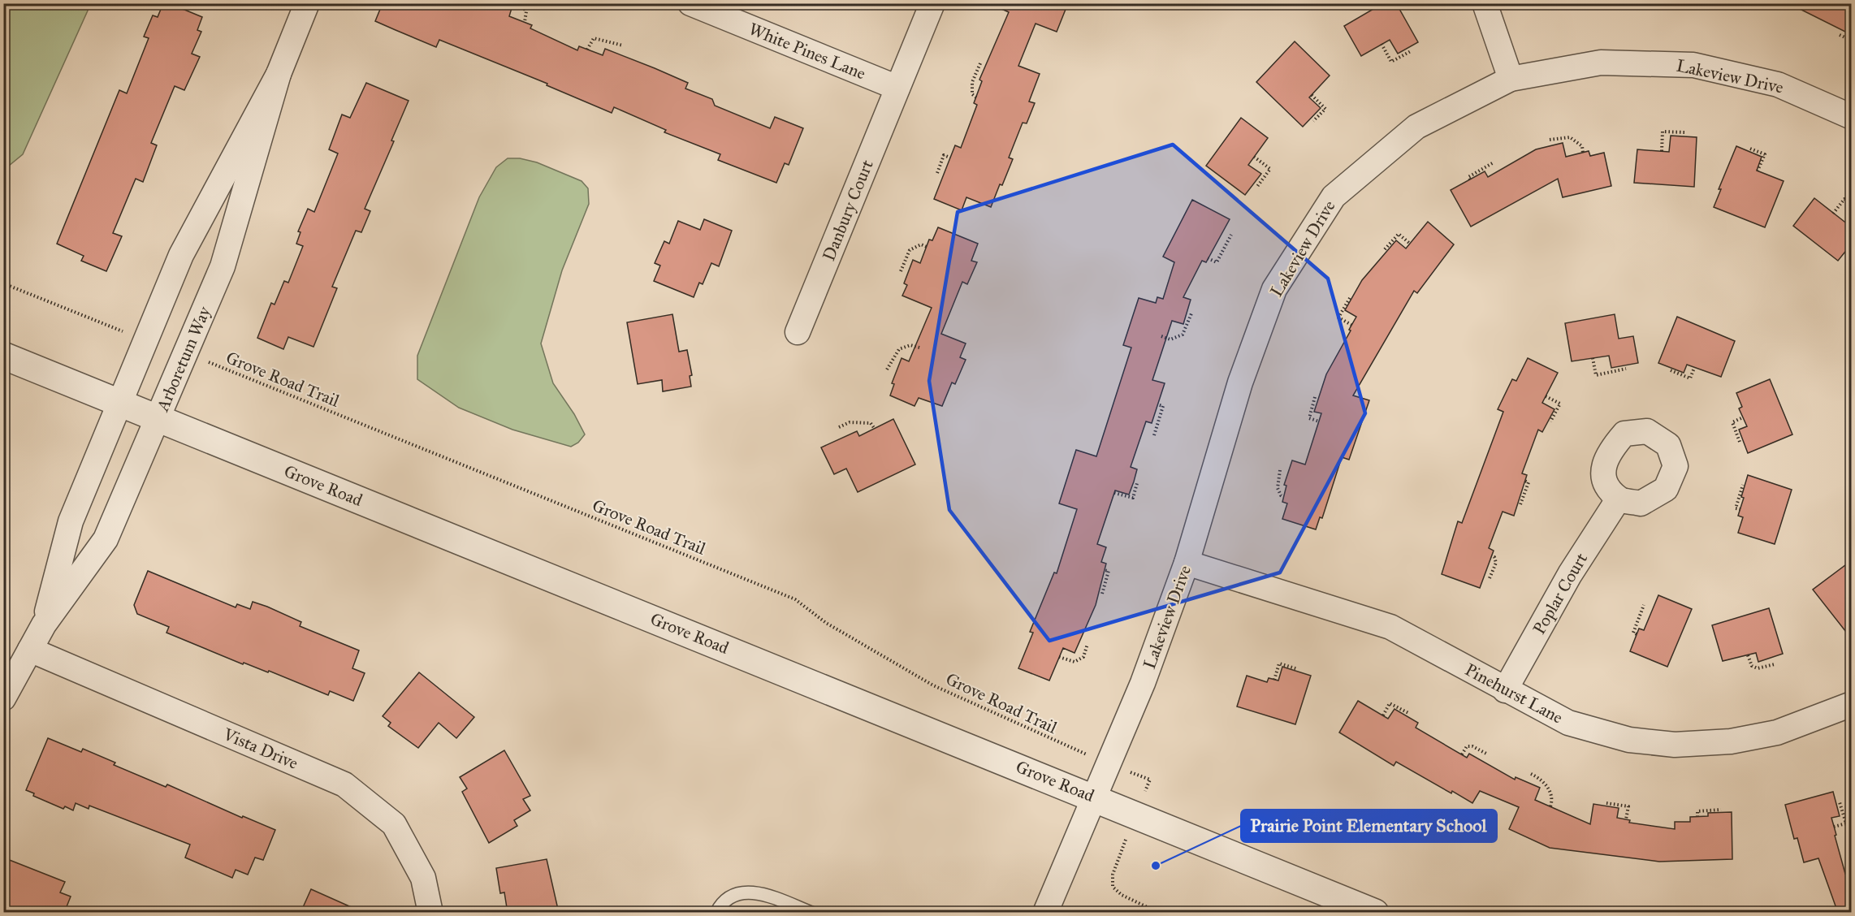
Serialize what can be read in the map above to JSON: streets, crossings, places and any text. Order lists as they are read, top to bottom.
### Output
{
  "streets": {
    "street": [
      "White Pines Lane",
      "Lakeview Drive",
      "Danbury Court",
      "Arboretum Way",
      "Grove Road",
      "Poplar Court",
      "Pinehurst Lane",
      "Vista Drive"
    ],
    "path": ["Grove Road Trail"]
  },
  "crossings": [
    ["White Pines Lane", "Danbury Court"],
    ["Lakeview Drive", "Grove Road"],
    ["Lakeview Drive", "Pinehurst Lane"],
    ["Arboretum Way", "Grove Road"],
    ["Arboretum Way", "Vista Drive"],
    ["Poplar Court", "Pinehurst Lane"]
  ],
  "places": ["Prairie Point Elementary School"]
}
